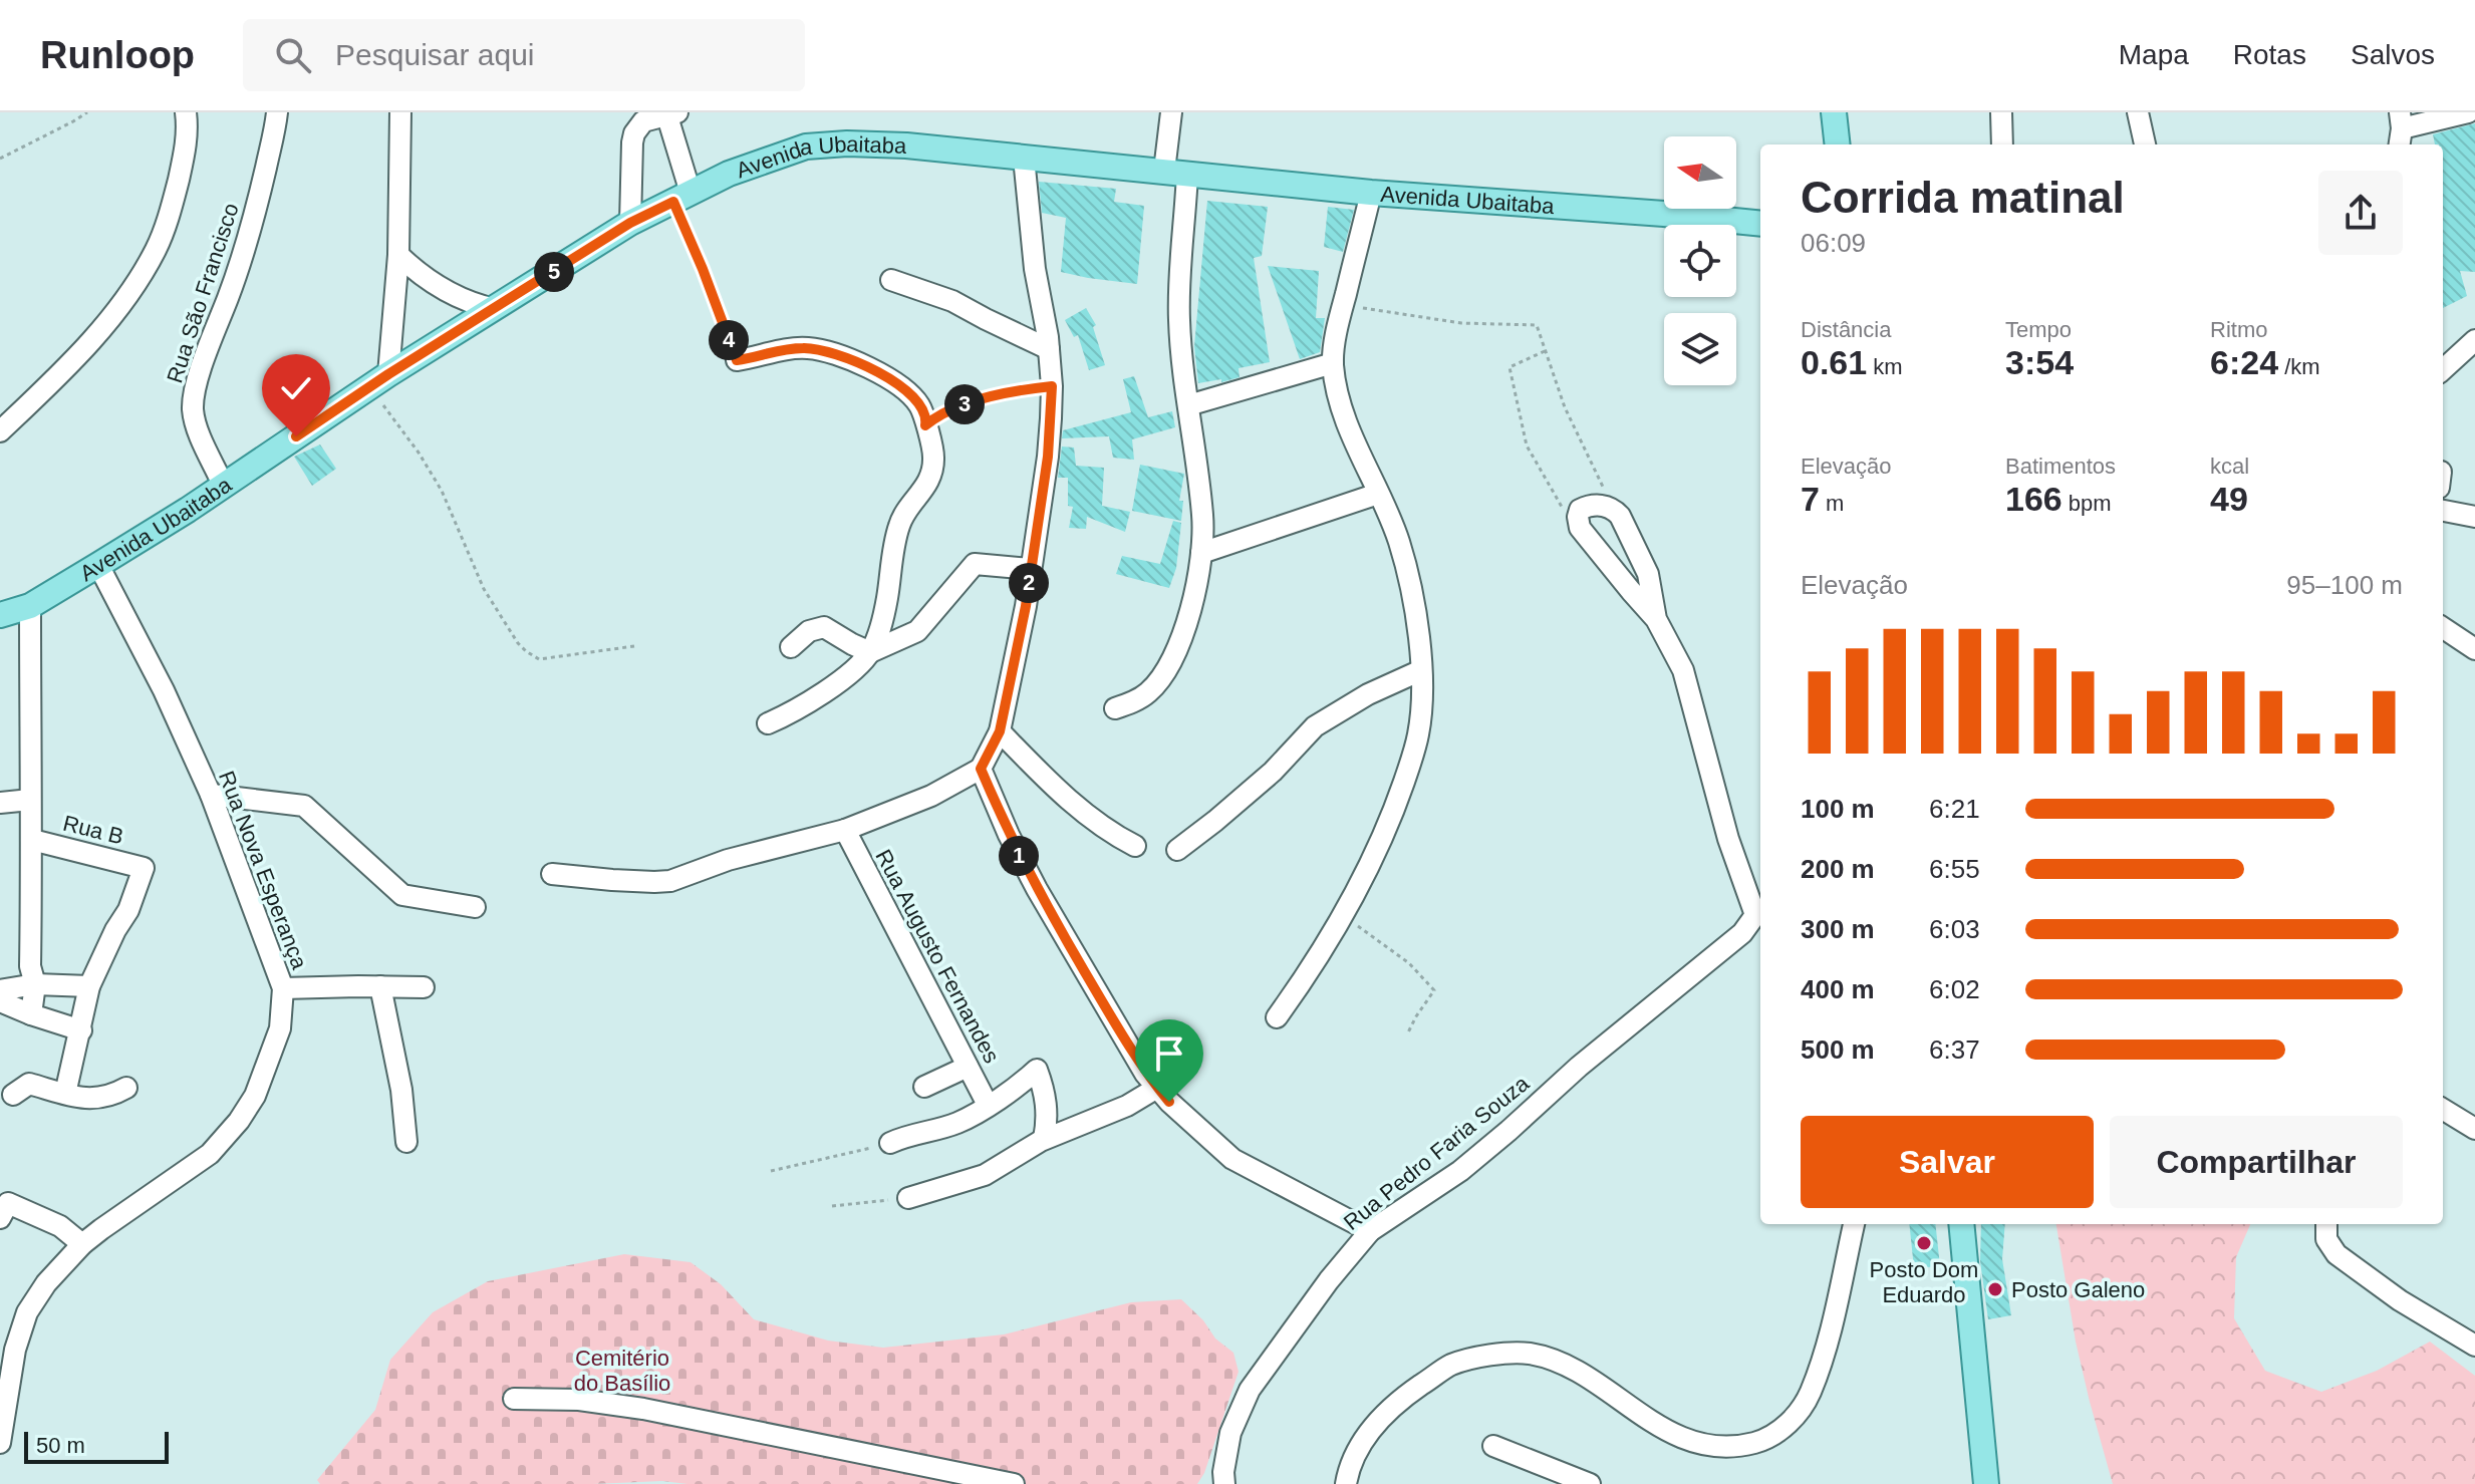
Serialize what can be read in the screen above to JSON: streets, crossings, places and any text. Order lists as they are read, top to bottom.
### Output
{
  "streets": {
    "main road": ["Avenida Ubaitaba"],
    "street": [
      "Rua São Francisco",
      "Rua B",
      "Rua Nova Esperança",
      "Rua Augusto Fernandes",
      "Rua Pedro Faria Souza"
    ]
  },
  "crossings": [
    ["Avenida Ubaitaba", "Rua São Francisco"],
    ["Avenida Ubaitaba", "Rua Nova Esperança"]
  ],
  "parks": ["Cemitério do Basílio"],
  "places": ["Posto Dom Eduardo", "Posto Galeno"],
  "scale_bar": "50 m",
  "north": "left",
  "page": {
    "header": "Runloop",
    "search": "Pesquisar aqui",
    "nav": ["Mapa", "Rotas", "Salvos"],
    "heading": ["Corrida matinal", "06:09"],
    "pins": [
      "5",
      "4",
      "3",
      "2",
      "1"
    ],
    "stats": [
      ["Distância", "0.61 km"],
      ["Tempo", "3:54"],
      ["Ritmo", "6:24 /km"],
      ["Elevação", "7 m"],
      ["Batimentos", "166 bpm"],
      ["kcal", "49"]
    ],
    "chart": ["Elevação", "95–100 m"],
    "list": [
      {
        "name": "100 m",
        "note": "6:21"
      },
      {
        "name": "200 m",
        "note": "6:55"
      },
      {
        "name": "300 m",
        "note": "6:03"
      },
      {
        "name": "400 m",
        "note": "6:02"
      },
      {
        "name": "500 m",
        "note": "6:37"
      }
    ],
    "buttons": ["Salvar", "Compartilhar"],
    "scale": "50 m"
  }
}
